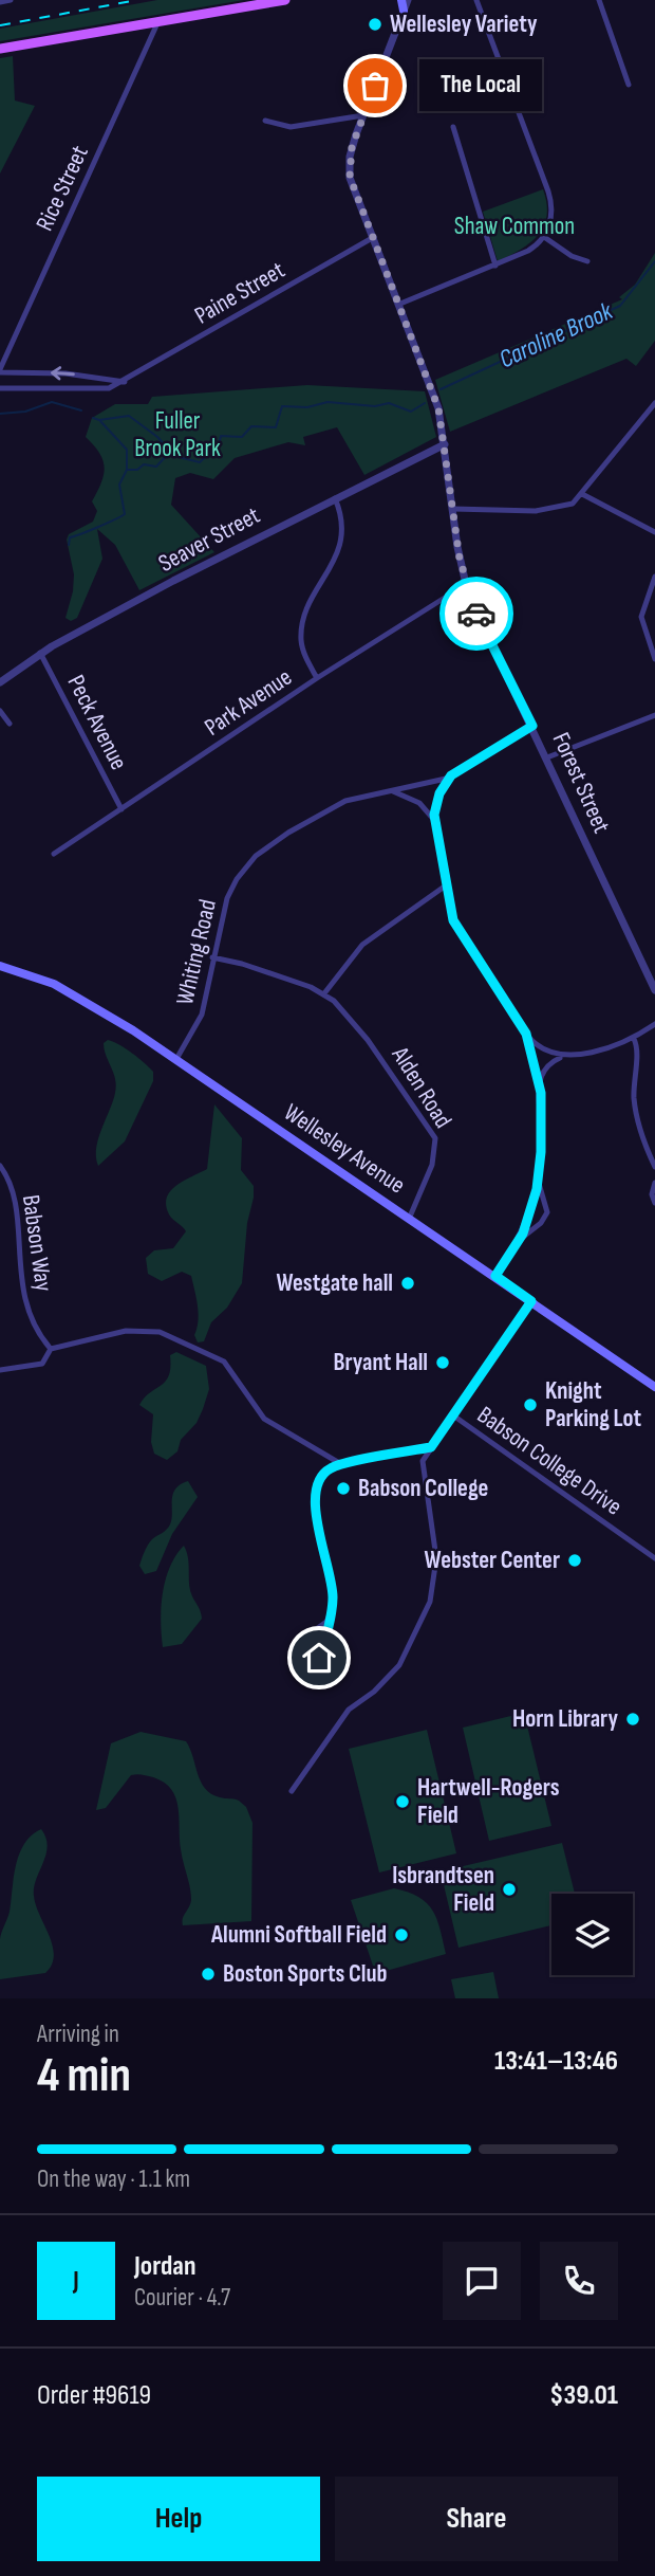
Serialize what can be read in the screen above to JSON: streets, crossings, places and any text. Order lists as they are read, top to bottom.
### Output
{
  "streets": {
    "main road": ["Wellesley Avenue"],
    "street": [
      "Rice Street",
      "Paine Street",
      "Seaver Street",
      "Park Avenue",
      "Peck Avenue",
      "Forest Street",
      "Whiting Road",
      "Alden Road",
      "Babson Way",
      "Babson College Drive"
    ]
  },
  "crossings": [
    ["Paine Street", "Forest Street"],
    ["Seaver Street", "Peck Avenue"],
    ["Seaver Street", "Forest Street"],
    ["Park Avenue", "Peck Avenue"],
    ["Park Avenue", "Forest Street"],
    ["Forest Street", "Whiting Road"],
    ["Whiting Road", "Wellesley Avenue"],
    ["Alden Road", "Wellesley Avenue"]
  ],
  "water": ["Caroline Brook"],
  "parks": ["Shaw Common", "Fuller Brook Park"],
  "places": [
    "Wellesley Variety",
    "The Local",
    "Westgate hall",
    "Bryant Hall",
    "Knight Parking Lot",
    "Babson College",
    "Webster Center",
    "Horn Library",
    "Hartwell-Rogers Field",
    "Isbrandtsen Field",
    "Alumni Softball Field",
    "Boston Sports Club"
  ],
  "page": {
    "bubble": "The Local",
    "heading": ["4 min", "Arriving in", "13:41–13:46"],
    "panel": [
      "Jordan",
      "Courier · 4.7",
      "Order #9619",
      "$39.01"
    ],
    "bar": "On the way · 1.1 km",
    "round": "J",
    "buttons": ["Help", "Share"]
  }
}
